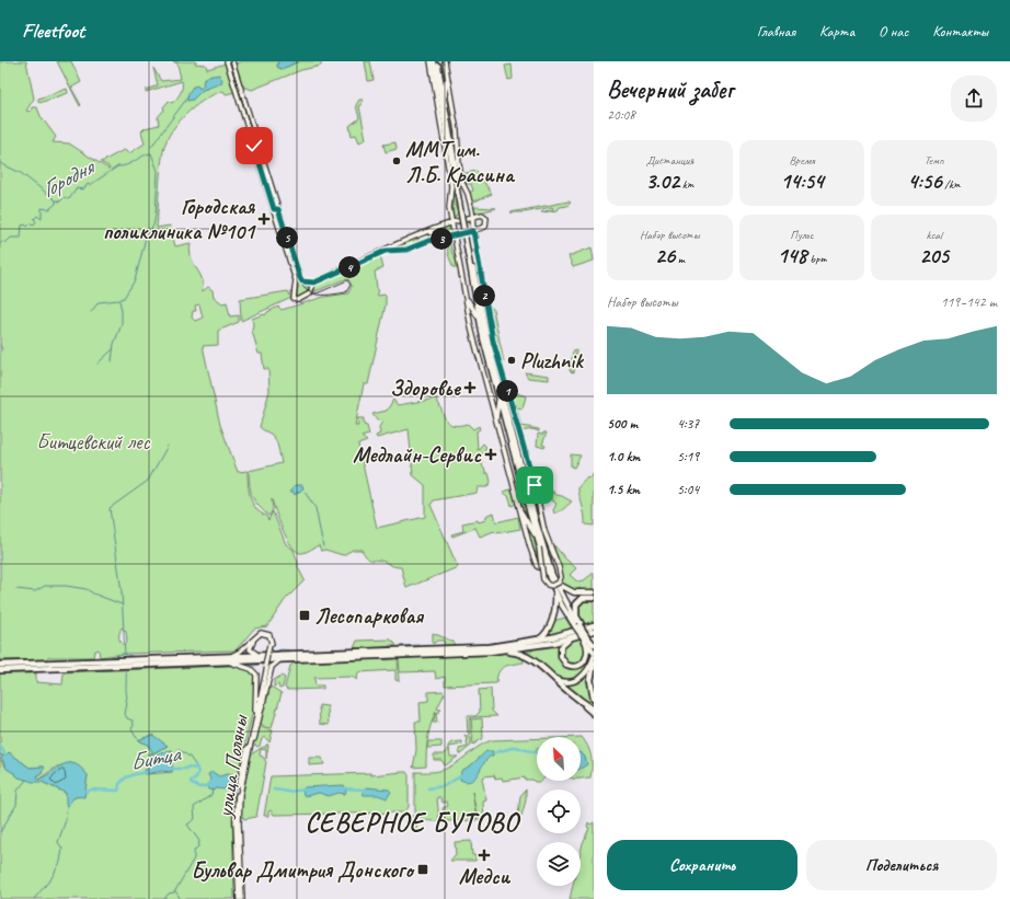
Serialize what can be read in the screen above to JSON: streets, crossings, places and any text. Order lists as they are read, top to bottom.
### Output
{
  "streets": {
    "main road": ["улица Поляны"]
  },
  "districts": ["СЕВЕРНОЕ БУТОВО"],
  "water": ["Городня", "Битца"],
  "parks": ["Битцевский лес"],
  "places": {
    "other": ["ММТ им. Л.Б. Красина", "Pluzhnik"],
    "health": [
      "Городская поликлиника №101",
      "Здоровье",
      "Медлайн-Сервис",
      "Медси"
    ],
    "transit": ["Лесопарковая", "Бульвар Дмитрия Донского"]
  },
  "north": "top left",
  "page": {
    "header": "Fleetfoot",
    "nav": [
      "Главная",
      "Карта",
      "О нас",
      "Контакты"
    ],
    "heading": ["Вечерний забег", "20:08"],
    "stats": [
      ["Дистанция", "3.02 km"],
      ["Время", "14:54"],
      ["Темп", "4:56 /km"],
      ["Набор высоты", "26 m"],
      ["Пульс", "148 bpm"],
      ["kcal", "205"]
    ],
    "pins": [
      "5",
      "3",
      "4",
      "2",
      "1"
    ],
    "chart": ["Набор высоты", "119–142 m"],
    "list": [
      {
        "name": "500 m",
        "note": "4:37"
      },
      {
        "name": "1.0 km",
        "note": "5:19"
      },
      {
        "name": "1.5 km",
        "note": "5:04"
      }
    ],
    "buttons": ["Сохранить", "Поделиться"]
  }
}
